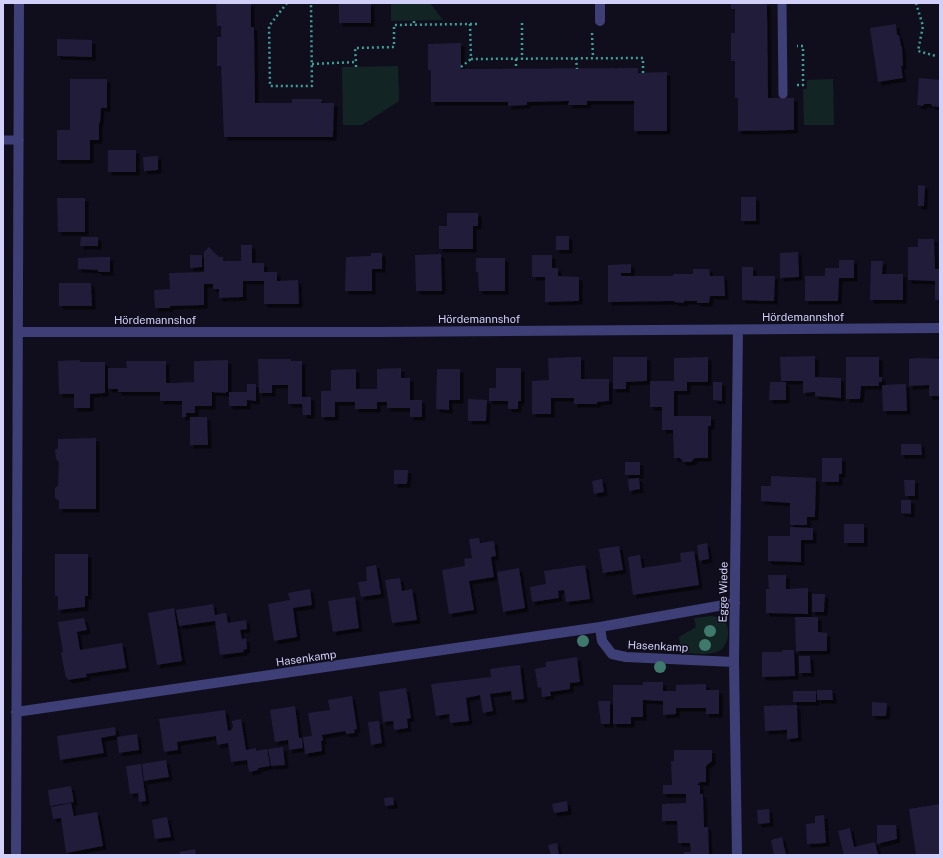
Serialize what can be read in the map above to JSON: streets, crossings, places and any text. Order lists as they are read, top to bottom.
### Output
{
  "streets": {
    "street": ["Hördemannshof", "Egge Wiede", "Hasenkamp"]
  },
  "crossings": [
    ["Hördemannshof", "Egge Wiede"],
    ["Egge Wiede", "Hasenkamp"]
  ]
}
